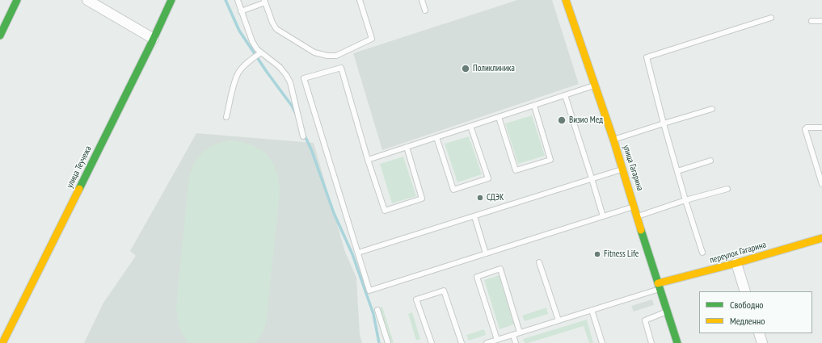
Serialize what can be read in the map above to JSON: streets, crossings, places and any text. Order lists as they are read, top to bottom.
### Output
{
  "streets": {
    "street": ["улица Теучежа", "улица Гагарина", "переулок Гагарина"]
  },
  "crossings": [
    ["улица Гагарина", "переулок Гагарина"]
  ],
  "places": [
    "Поликлиника",
    "Визио Мед",
    "СДЭК",
    "Fitness Life"
  ],
  "legend": ["Свободно", "Медленно"]
}
